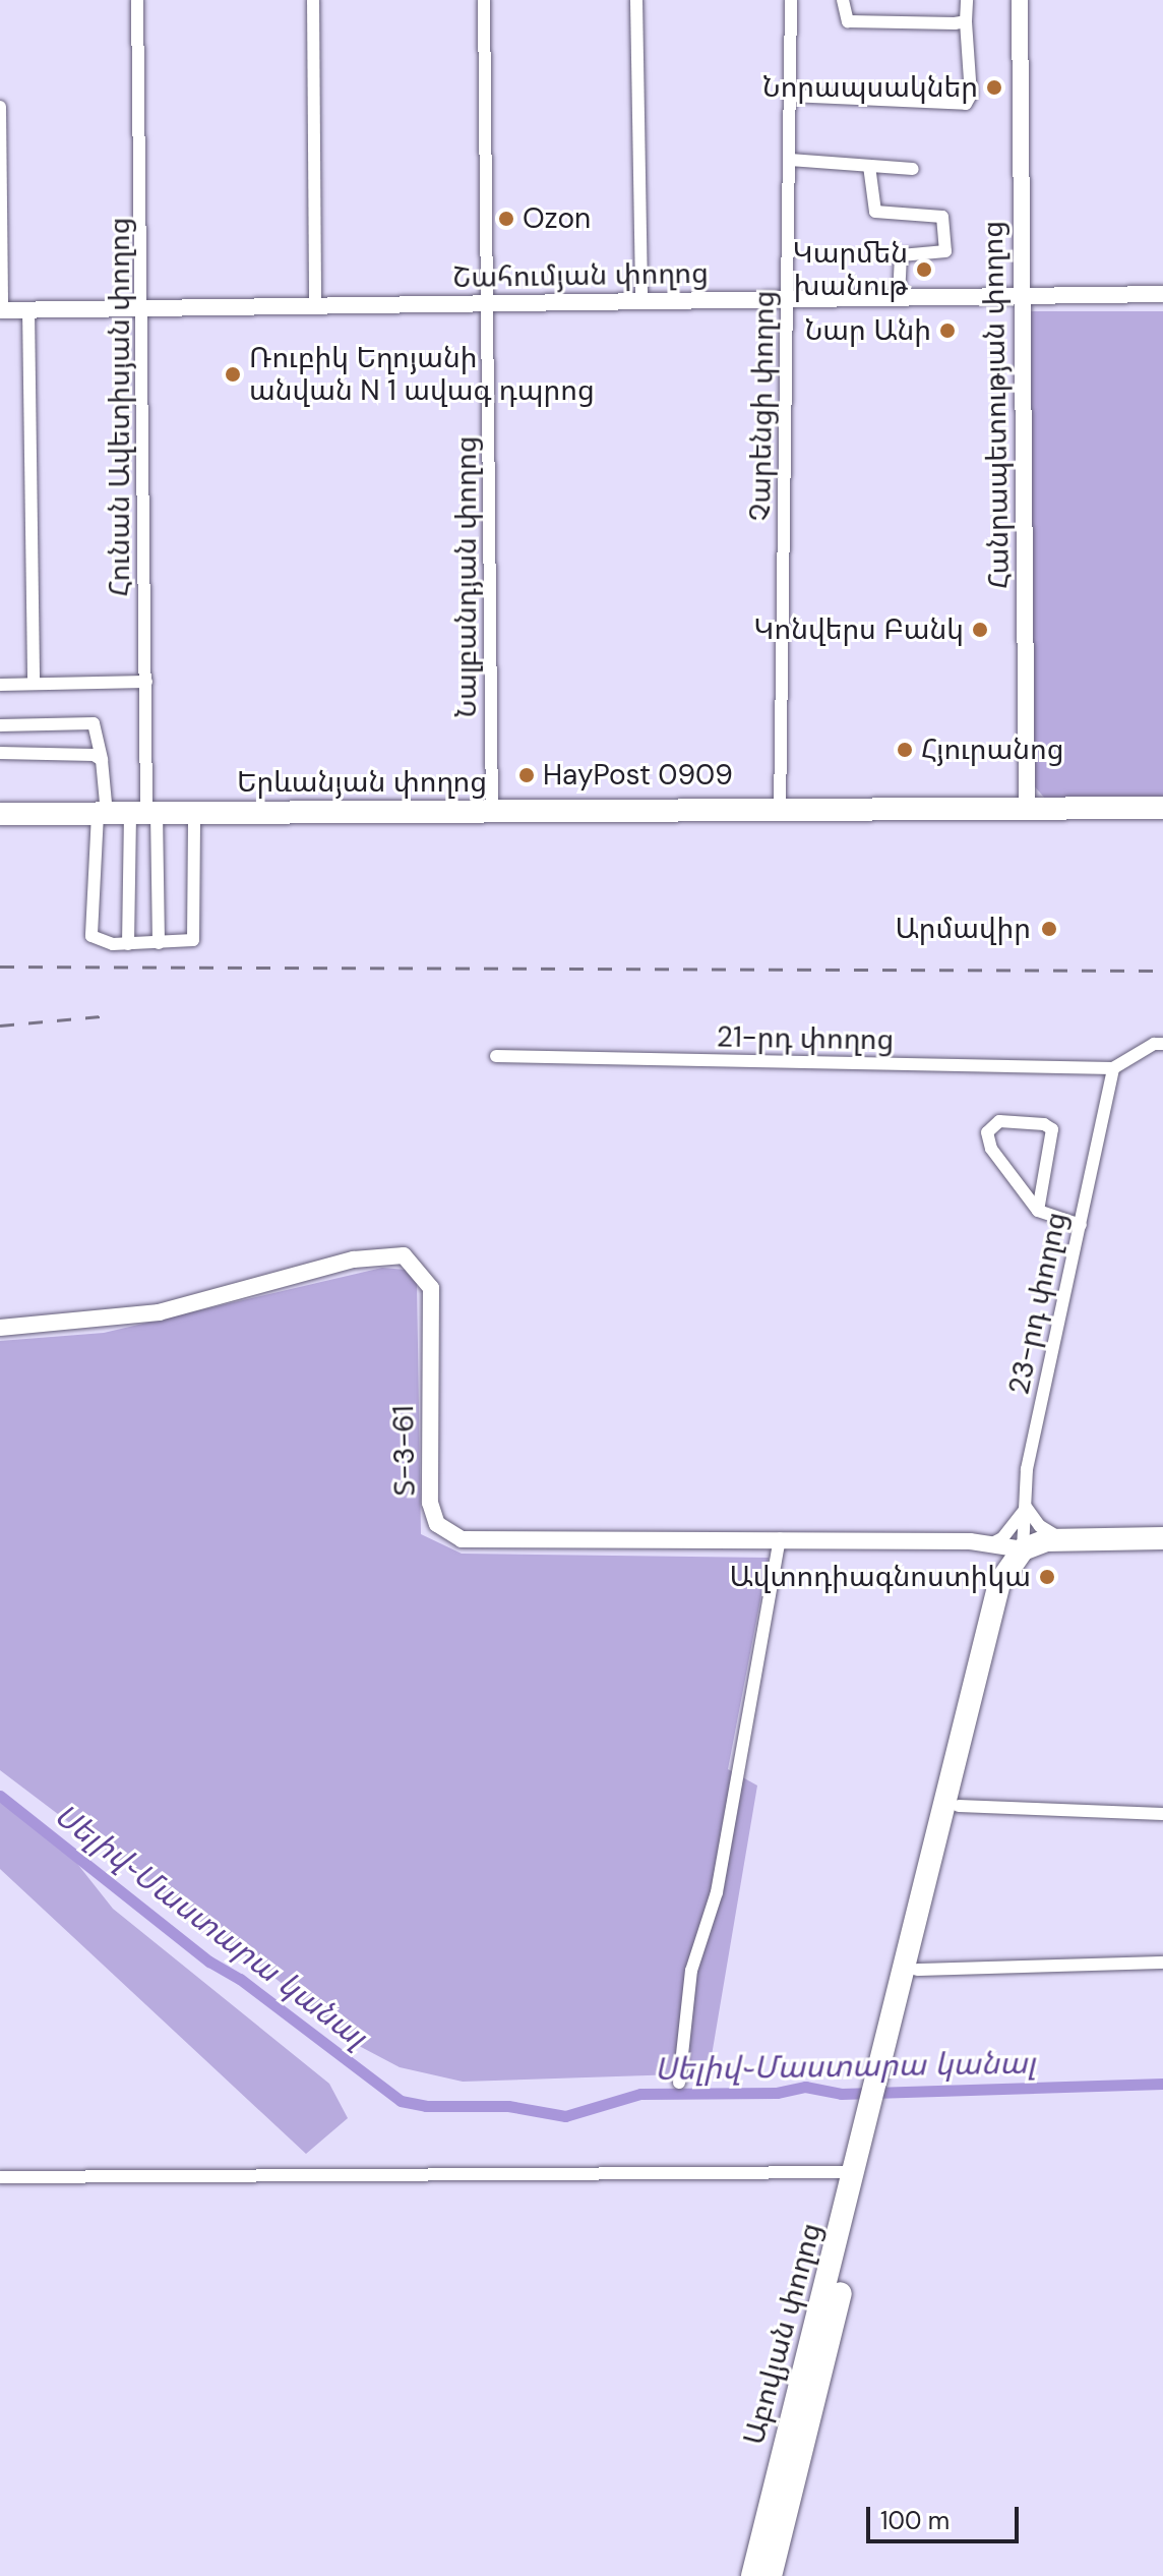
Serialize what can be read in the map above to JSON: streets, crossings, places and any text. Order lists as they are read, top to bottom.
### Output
{
  "streets": {
    "highway": ["Երևանյան փողոց", "Աբովյան փողոց"],
    "street": [
      "Շահումյան փողոց",
      "Հանրապետության փողոց",
      "Չարենցի փողոց",
      "Հունան Ավետիսյան փողոց",
      "Նալբանդյան փողոց",
      "21-րդ փողոց",
      "23-րդ փողոց",
      "Տ-3-61"
    ]
  },
  "crossings": [
    ["Շահումյան փողոց", "Հանրապետության փողոց"],
    ["Շահումյան փողոց", "Չարենցի փողոց"],
    ["Շահումյան փողոց", "Հունան Ավետիսյան փողոց"],
    ["Շահումյան փողոց", "Նալբանդյան փողոց"],
    ["Հանրապետության փողոց", "Երևանյան փողոց"],
    ["Չարենցի փողոց", "Երևանյան փողոց"],
    ["Հունան Ավետիսյան փողոց", "Երևանյան փողոց"],
    ["Նալբանդյան փողոց", "Երևանյան փողոց"],
    ["21-րդ փողոց", "23-րդ փողոց"],
    ["23-րդ փողոց", "Տ-3-61"]
  ],
  "water": ["Սելիվ֊Մաստարա կանալ"],
  "places": [
    "Նորապսակներ",
    "Ozon",
    "Կարմեն խանութ",
    "Նար Անի",
    "Ռուբիկ Եղոյանի անվան N 1 ավագ դպրոց",
    "Կոնվերս Բանկ",
    "Հյուրանոց",
    "HayPost 0909",
    "Արմավիր",
    "Ավտոդիագնոստիկա"
  ],
  "scale_bar": "100 m"
}
